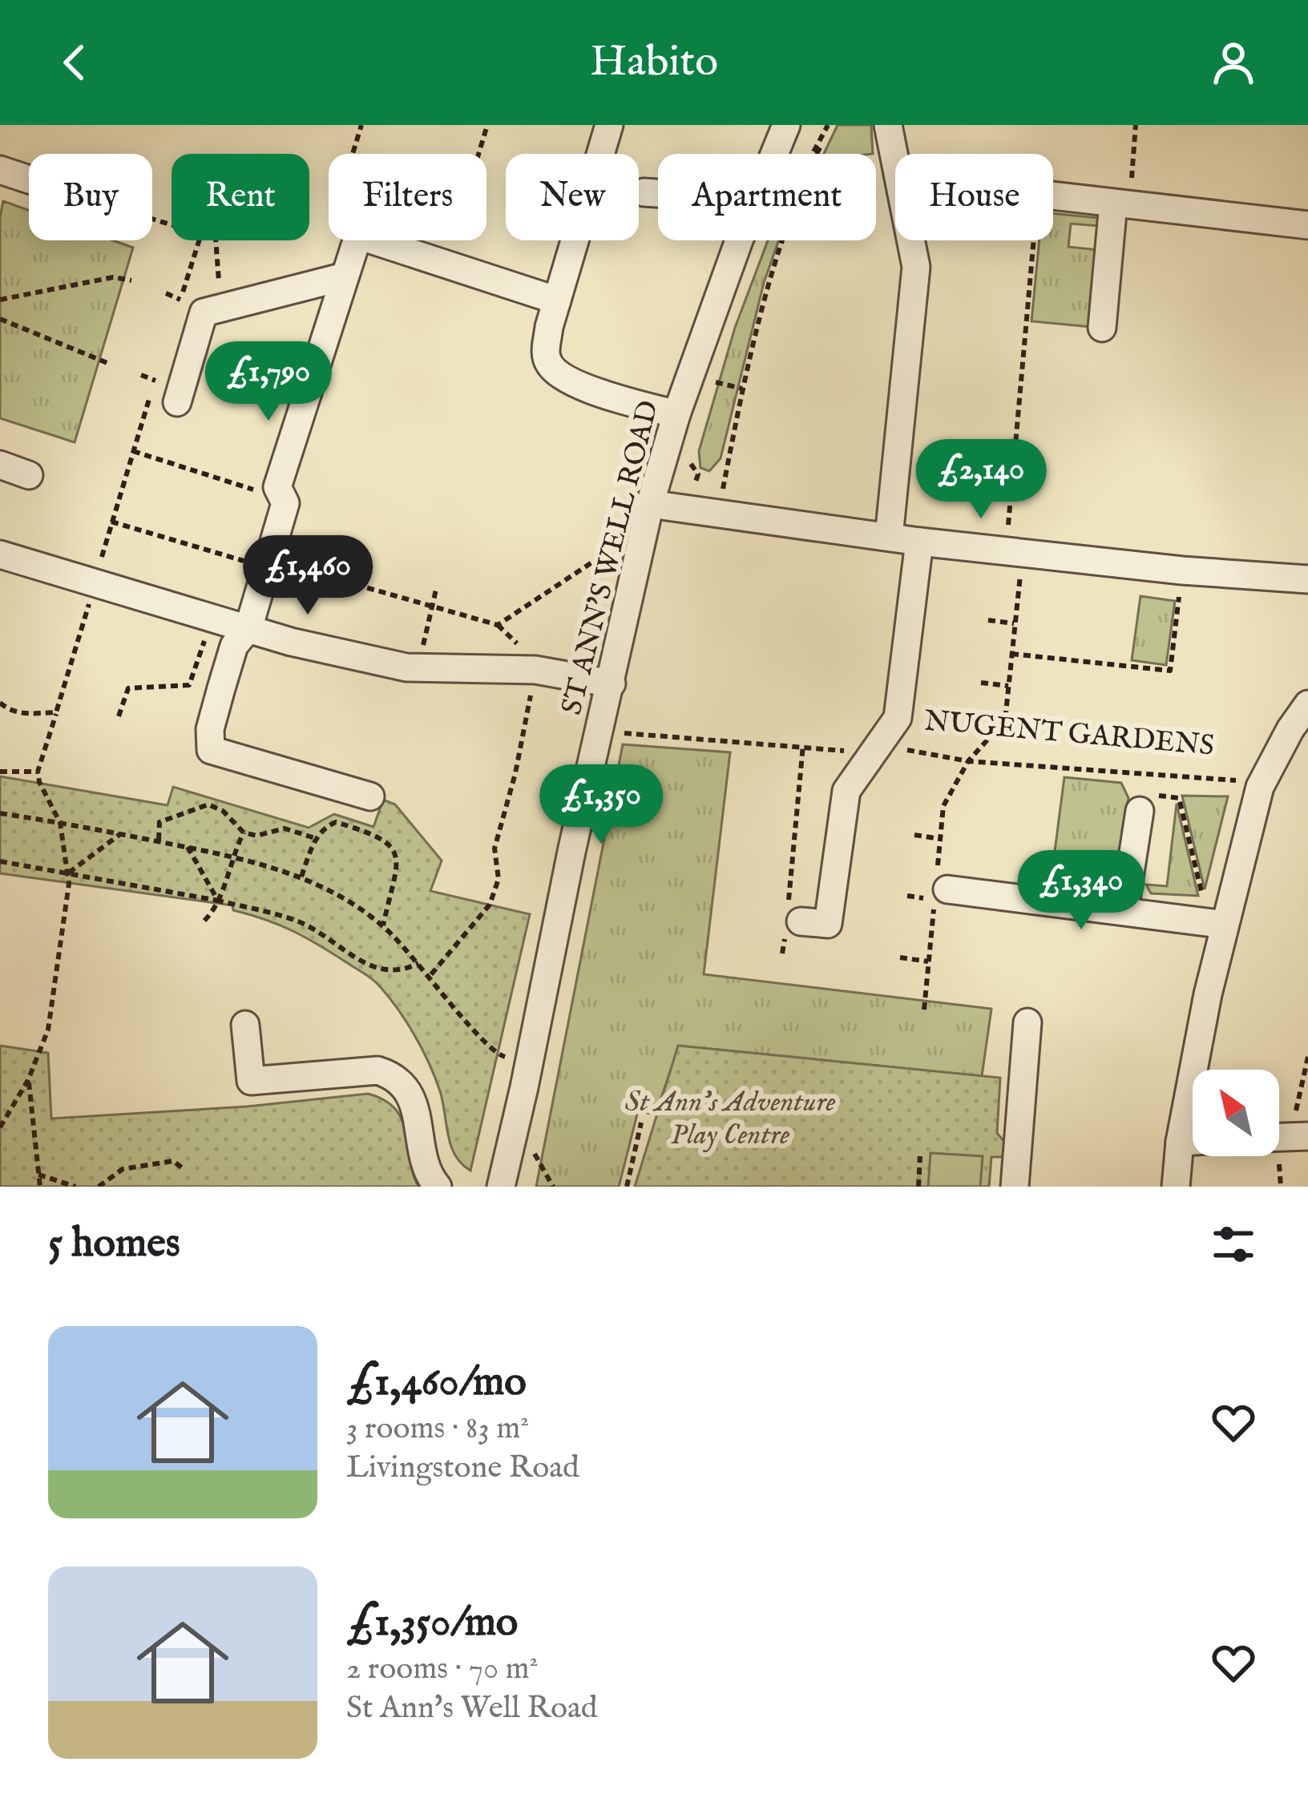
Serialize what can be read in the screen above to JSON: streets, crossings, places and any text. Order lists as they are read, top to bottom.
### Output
{
  "streets": {
    "street": ["ST ANN'S WELL ROAD"],
    "path": ["NUGENT GARDENS"]
  },
  "parks": ["St Ann's Adventure Play Centre"],
  "north": "top left",
  "page": {
    "header": "Habito",
    "chip": [
      "Buy",
      "Rent",
      "Filters",
      "New",
      "Apartment",
      "House"
    ],
    "price": [
      "£1,790",
      "£2,140",
      "£1,460",
      "£1,350",
      "£1,340"
    ],
    "heading": "5 homes",
    "list": [
      {
        "name": "£1,460/mo",
        "note": "3 rooms · 83 m² · Livingstone Road"
      },
      {
        "name": "£1,350/mo",
        "note": "2 rooms · 70 m² · St Ann's Well Road"
      }
    ]
  }
}
